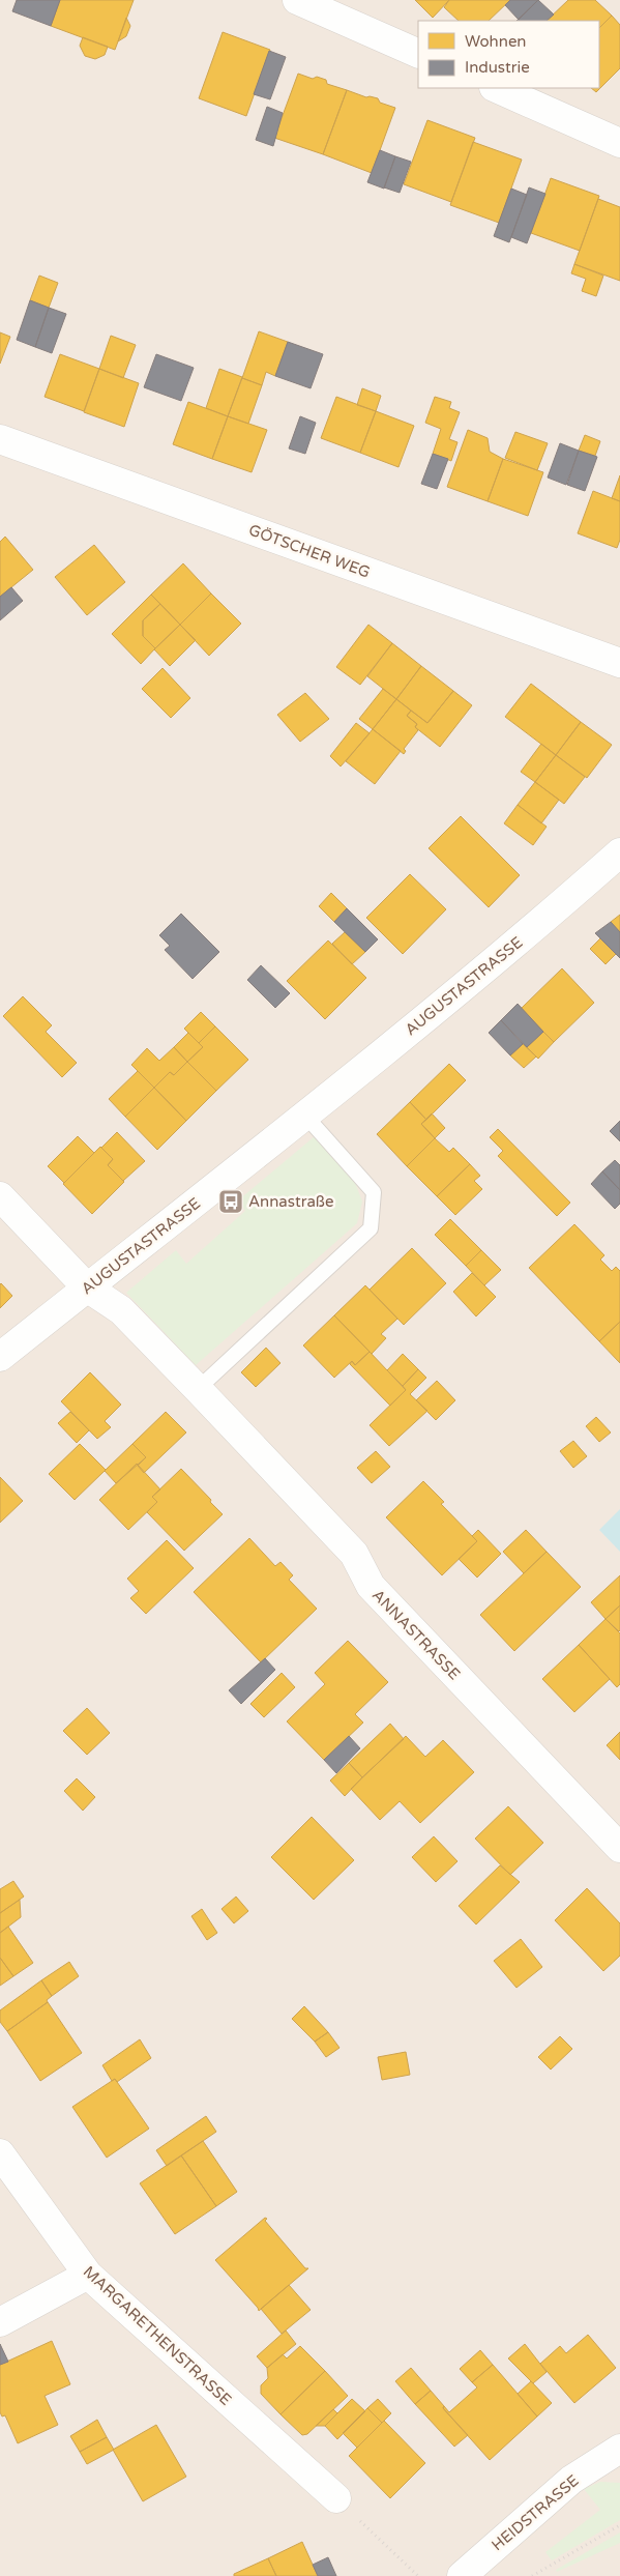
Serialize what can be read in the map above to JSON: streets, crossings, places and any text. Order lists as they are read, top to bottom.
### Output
{
  "streets": {
    "street": [
      "GÖTSCHER WEG",
      "AUGUSTASTRASSE",
      "ANNASTRASSE",
      "MARGARETHENSTRASSE",
      "HEIDSTRASSE"
    ]
  },
  "crossings": [
    ["AUGUSTASTRASSE", "ANNASTRASSE"]
  ],
  "places": {
    "bus stop": ["Annastraße"]
  },
  "legend": ["Wohnen", "Industrie"]
}
